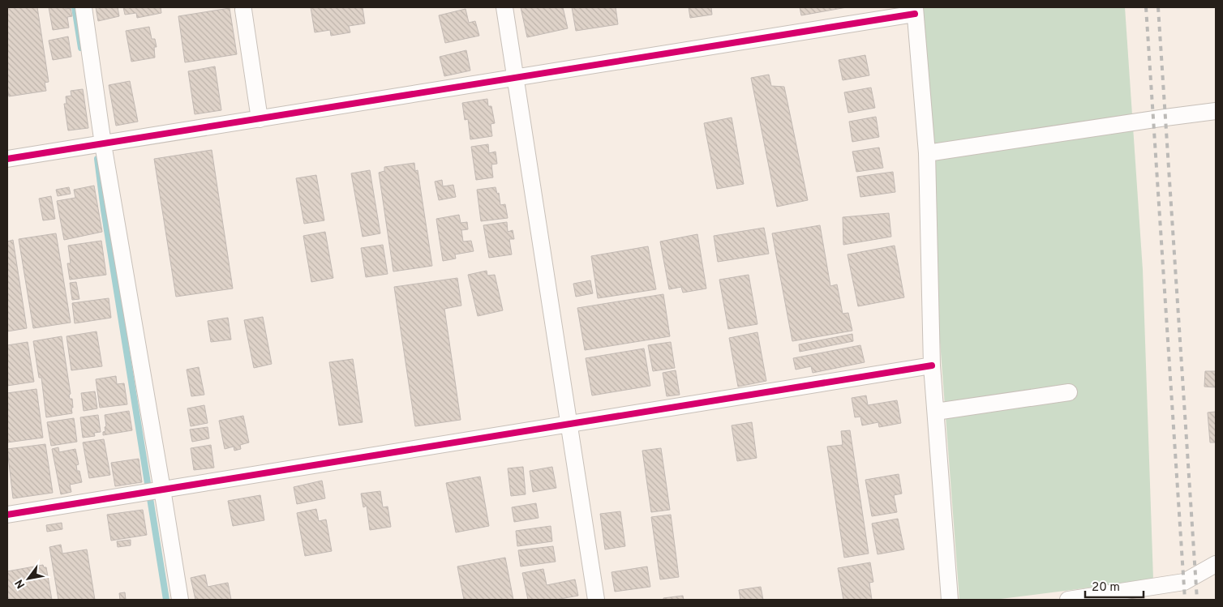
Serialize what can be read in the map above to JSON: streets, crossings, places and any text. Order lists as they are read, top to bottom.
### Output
{
  "scale_bar": "20 m",
  "north": "bottom left"
}
